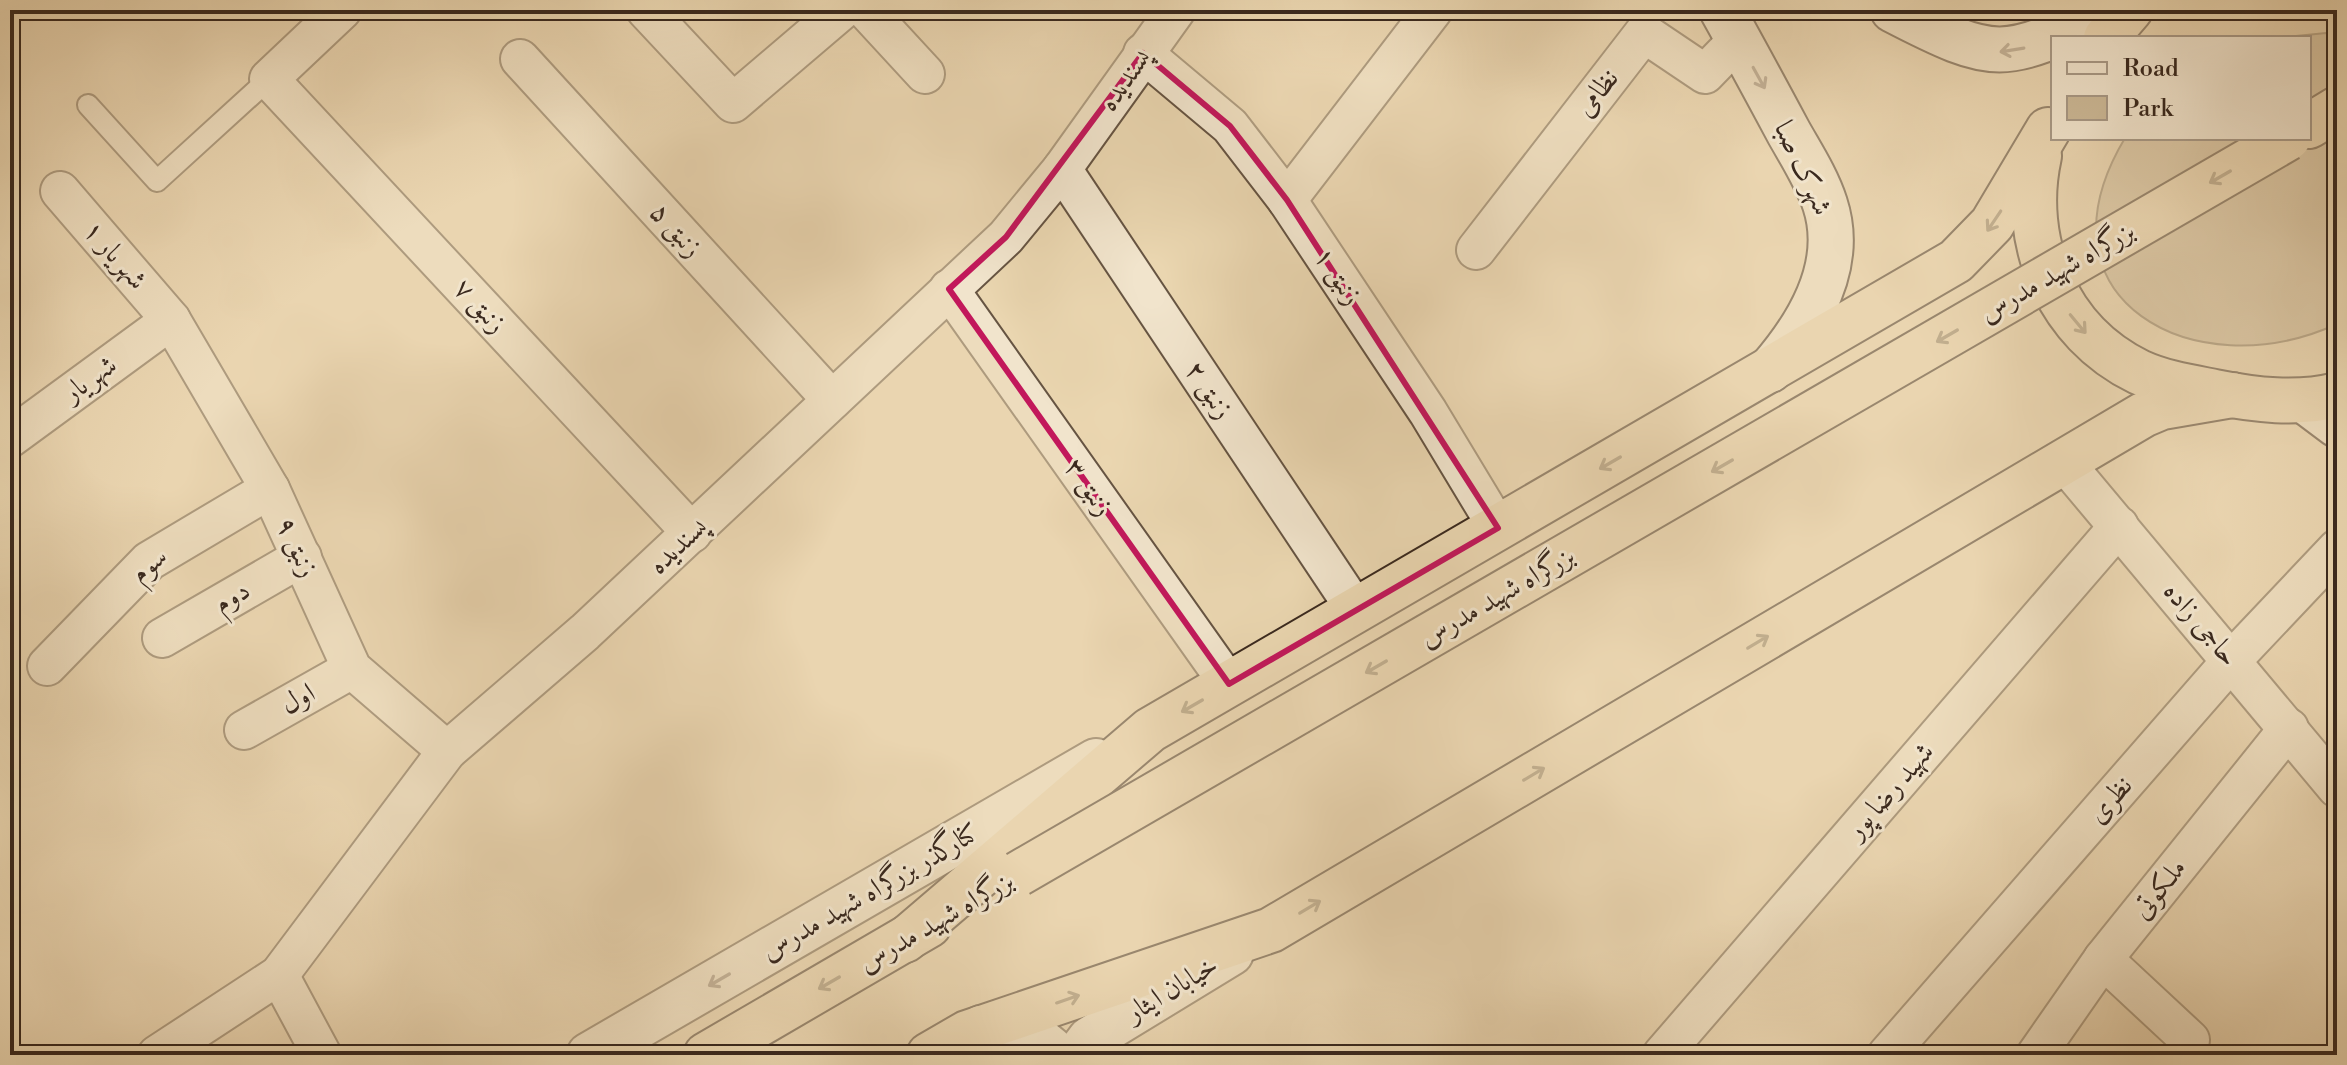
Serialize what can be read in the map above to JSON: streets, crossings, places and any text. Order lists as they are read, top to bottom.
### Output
{
  "streets": {
    "highway": ["بزرگراه شهید مدرس"],
    "street": [
      "پسندیده",
      "نظامی",
      "شهرک صبا",
      "زنبق ۵",
      "شهریار ۱",
      "زنبق ۱",
      "زنبق ۷",
      "شهریار",
      "زنبق ۲",
      "زنبق ۳",
      "زنبق ۹",
      "سوم",
      "دوم",
      "حاجی زاده",
      "اول",
      "شهید رضا پور",
      "نظری",
      "ملکوتی",
      "کنارگذر بزرگراه شهید مدرس",
      "خیابان ایثار"
    ]
  },
  "crossings": [
    ["پسندیده", "زنبق ۵"],
    ["پسندیده", "زنبق ۱"],
    ["پسندیده", "زنبق ۷"],
    ["پسندیده", "زنبق ۲"],
    ["پسندیده", "زنبق ۳"],
    ["پسندیده", "زنبق ۹"],
    ["نظامی", "شهرک صبا"],
    ["شهریار ۱", "شهریار"],
    ["شهریار ۱", "زنبق ۹"],
    ["شهریار", "زنبق ۹"],
    ["زنبق ۹", "سوم"],
    ["زنبق ۹", "دوم"],
    ["زنبق ۹", "اول"],
    ["حاجی زاده", "شهید رضا پور"],
    ["حاجی زاده", "نظری"],
    ["حاجی زاده", "ملکوتی"]
  ],
  "one_way": ["شهرک صبا", "کنارگذر بزرگراه شهید مدرس"],
  "legend": ["Road", "Park"]
}
